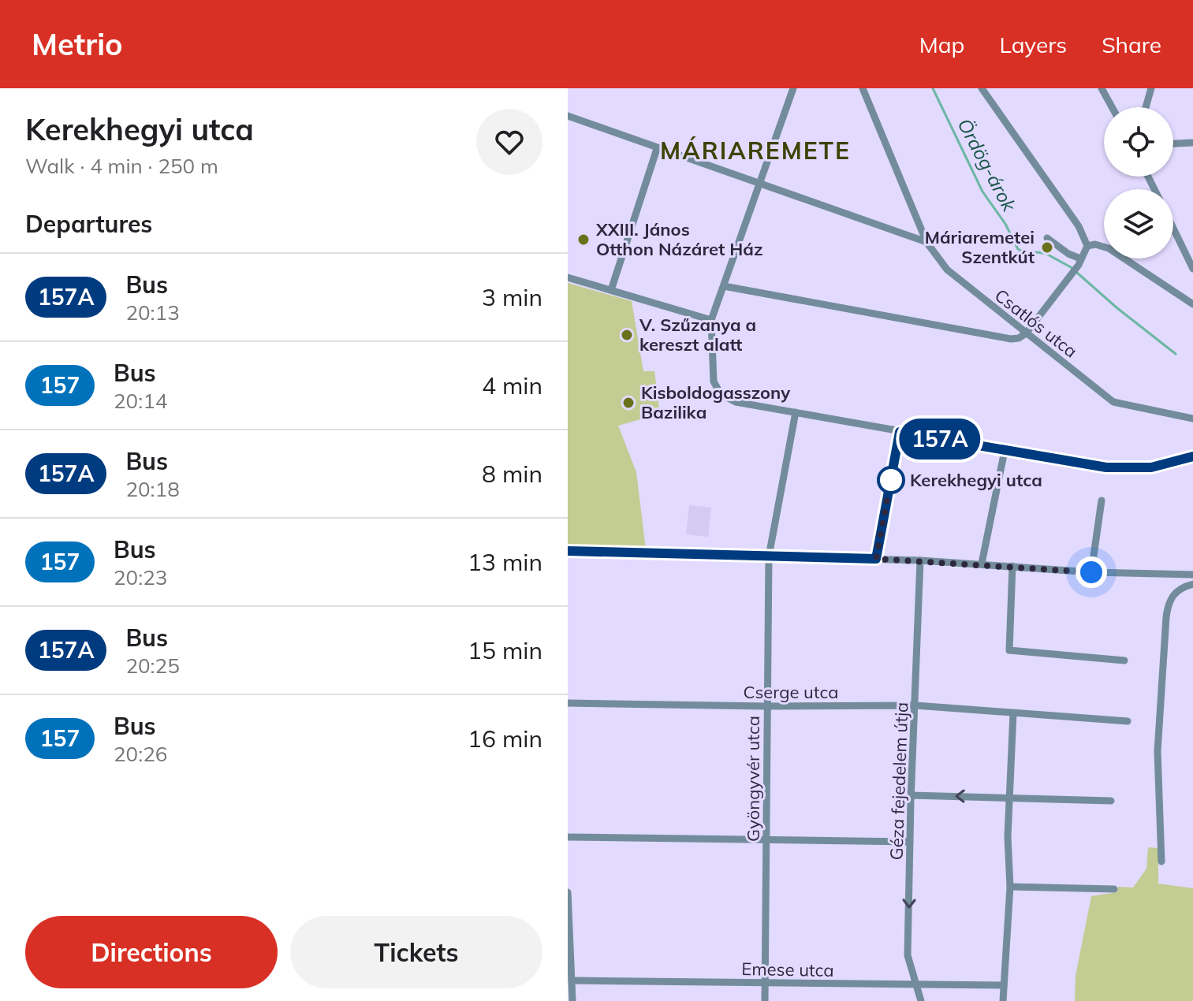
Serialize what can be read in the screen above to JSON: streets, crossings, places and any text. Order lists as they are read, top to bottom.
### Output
{
  "streets": {
    "street": [
      "Csatlós utca",
      "Cserge utca",
      "Gyöngyvér utca",
      "Géza fejedelem útja",
      "Emese utca"
    ]
  },
  "crossings": [
    ["Cserge utca", "Gyöngyvér utca"],
    ["Cserge utca", "Géza fejedelem útja"],
    ["Gyöngyvér utca", "Emese utca"],
    ["Géza fejedelem útja", "Emese utca"]
  ],
  "districts": ["MÁRIAREMETE"],
  "water": ["Ördög-árok"],
  "places": [
    "XXIII. János Otthon Názáret Ház",
    "Máriaremetei Szentkút",
    "V. Szűzanya a kereszt alatt",
    "Kisboldogasszony Bazilika",
    "Kerekhegyi utca"
  ],
  "lines": ["bus line 157A"],
  "page": {
    "header": "Metrio",
    "nav": ["Map", "Layers", "Share"],
    "heading": [
      ["Kerekhegyi utca", "Walk · 4 min · 250 m"],
      "Departures"
    ],
    "on_map": "157A",
    "list": [
      {
        "mark": "157A",
        "name": "Bus",
        "note": "20:13",
        "value": "3 min"
      },
      {
        "mark": "157",
        "name": "Bus",
        "note": "20:14",
        "value": "4 min"
      },
      {
        "mark": "157A",
        "name": "Bus",
        "note": "20:18",
        "value": "8 min"
      },
      {
        "mark": "157",
        "name": "Bus",
        "note": "20:23",
        "value": "13 min"
      },
      {
        "mark": "157A",
        "name": "Bus",
        "note": "20:25",
        "value": "15 min"
      },
      {
        "mark": "157",
        "name": "Bus",
        "note": "20:26",
        "value": "16 min"
      }
    ],
    "buttons": ["Directions", "Tickets"]
  }
}
